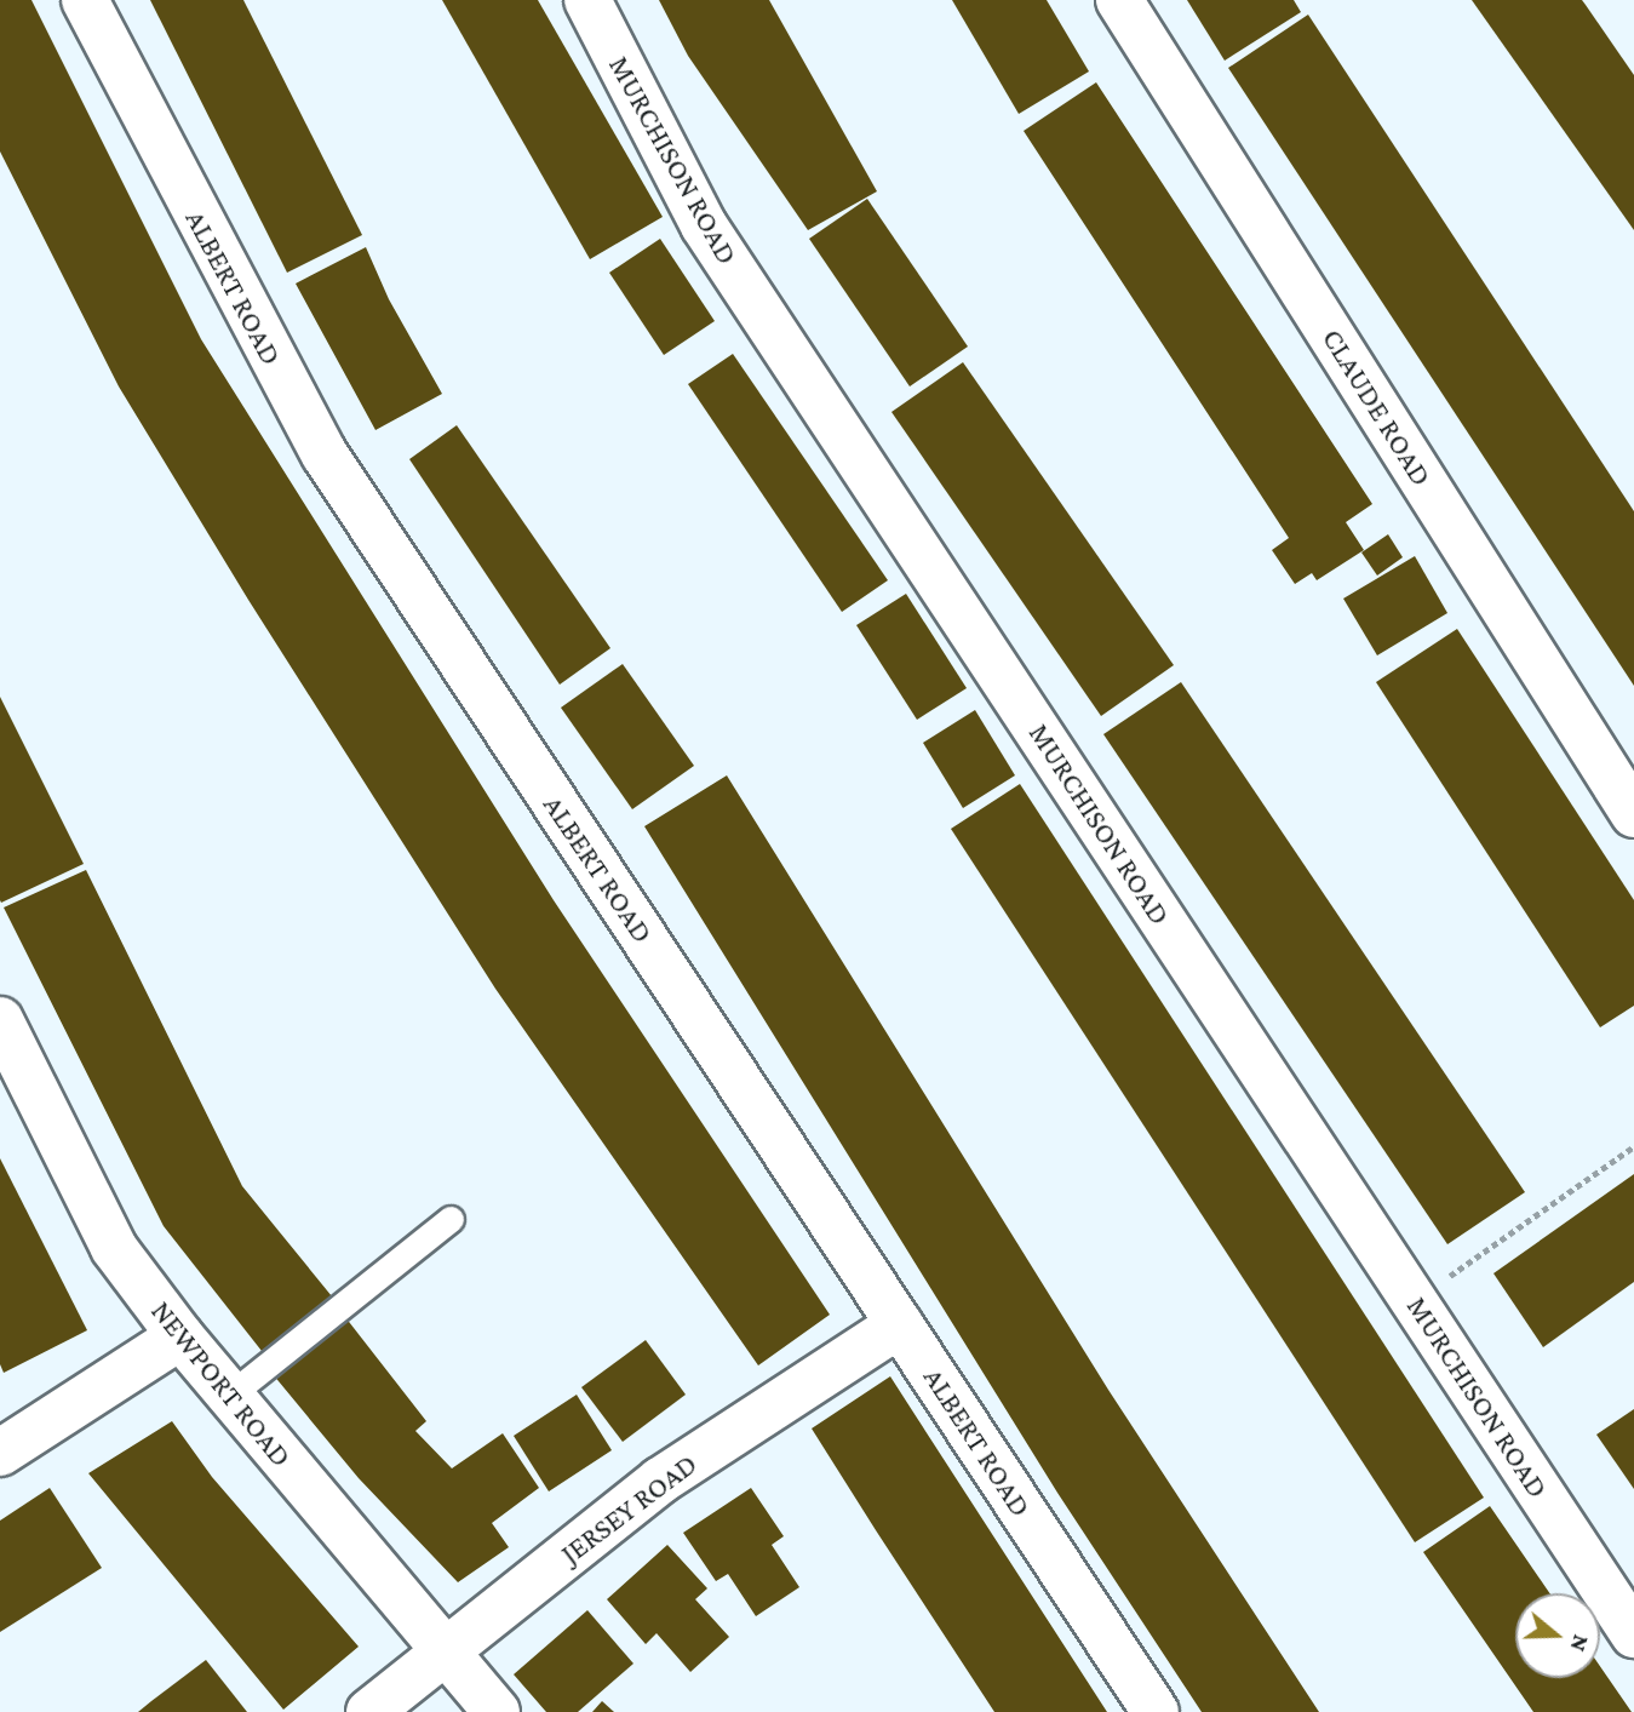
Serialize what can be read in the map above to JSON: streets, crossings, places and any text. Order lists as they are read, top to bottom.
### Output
{
  "streets": {
    "street": [
      "MURCHISON ROAD",
      "ALBERT ROAD",
      "CLAUDE ROAD",
      "NEWPORT ROAD",
      "JERSEY ROAD"
    ]
  },
  "crossings": [
    ["ALBERT ROAD", "JERSEY ROAD"],
    ["NEWPORT ROAD", "JERSEY ROAD"]
  ],
  "north": "right"
}
